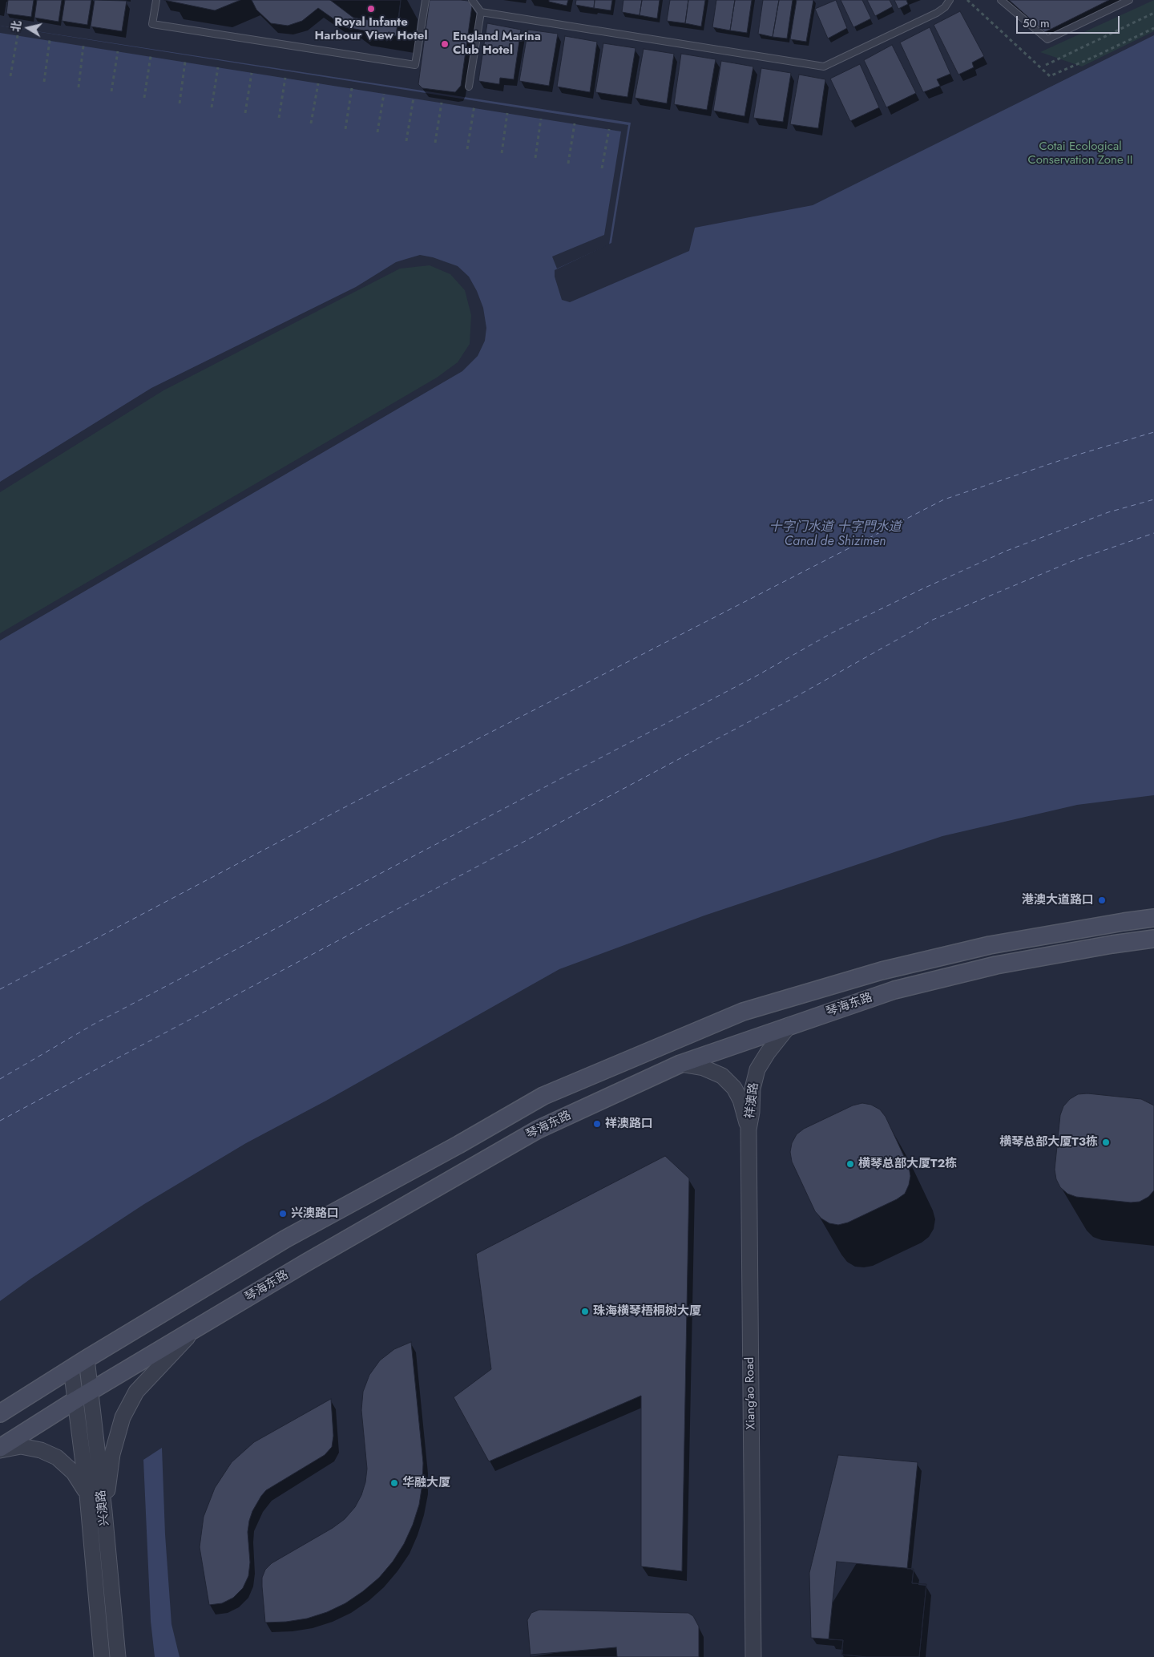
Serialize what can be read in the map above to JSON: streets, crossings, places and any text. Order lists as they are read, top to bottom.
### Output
{
  "streets": {
    "main road": ["琴海东路"],
    "street": ["祥澳路", "Xiang'ao Road", "兴澳路"]
  },
  "crossings": [
    ["琴海东路", "祥澳路"],
    ["琴海东路", "兴澳路"],
    ["祥澳路", "Xiang'ao Road"]
  ],
  "water": ["十字门水道 十字門水道 Canal de Shizimen"],
  "parks": ["Cotai Ecological Conservation Zone II"],
  "places": [
    "Royal Infante Harbour View Hotel",
    "England Marina Club Hotel",
    "港澳大道路口",
    "祥澳路口",
    "横琴总部大厦T3栋",
    "横琴总部大厦T2栋",
    "兴澳路口",
    "珠海横琴梧桐树大厦",
    "华融大厦"
  ],
  "scale_bar": "50 m",
  "north": "left"
}
